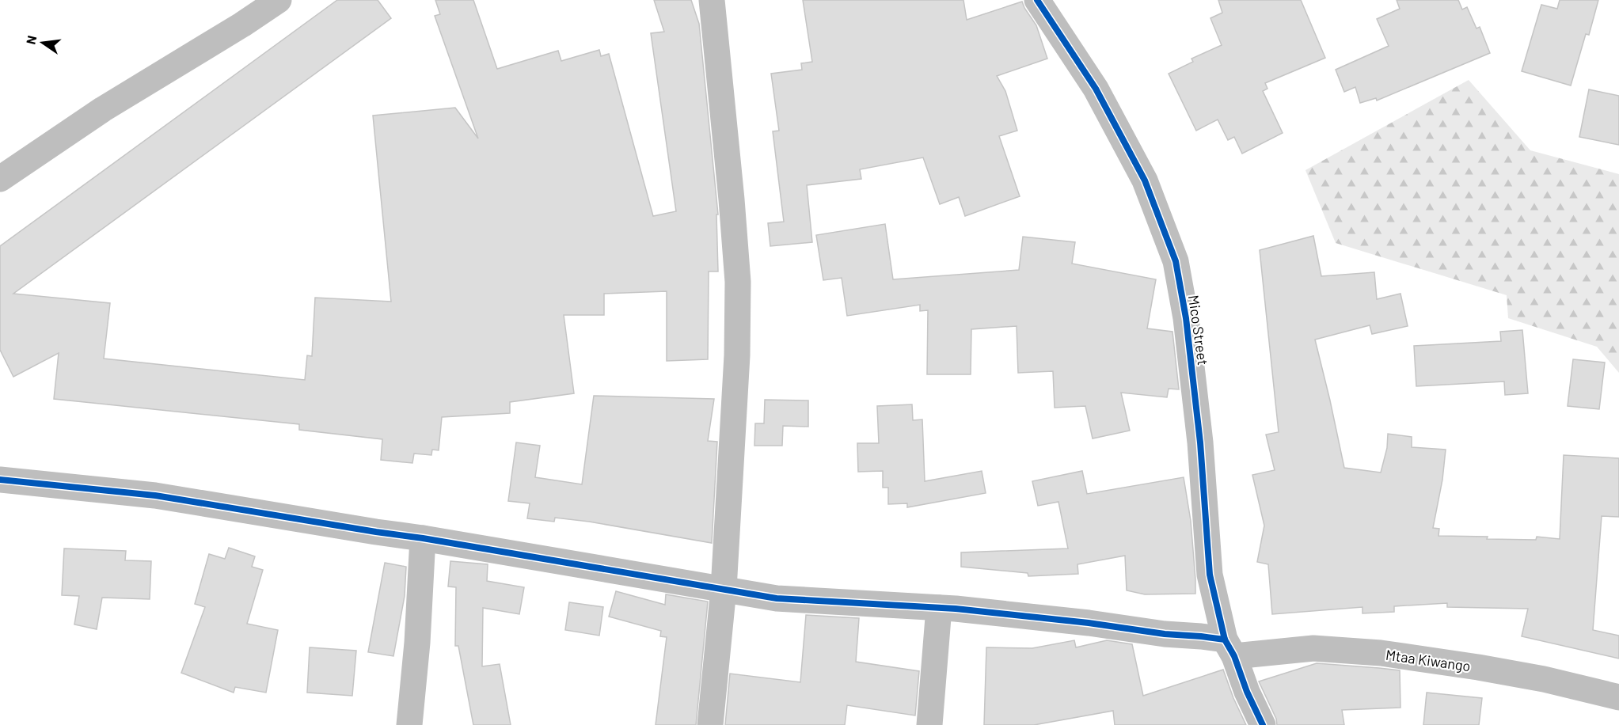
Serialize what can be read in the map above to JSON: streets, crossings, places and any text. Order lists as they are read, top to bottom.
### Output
{
  "streets": {
    "street": ["Mico Street", "Mtaa Kiwango"]
  },
  "crossings": [
    ["Mico Street", "Mtaa Kiwango"]
  ],
  "north": "left"
}
